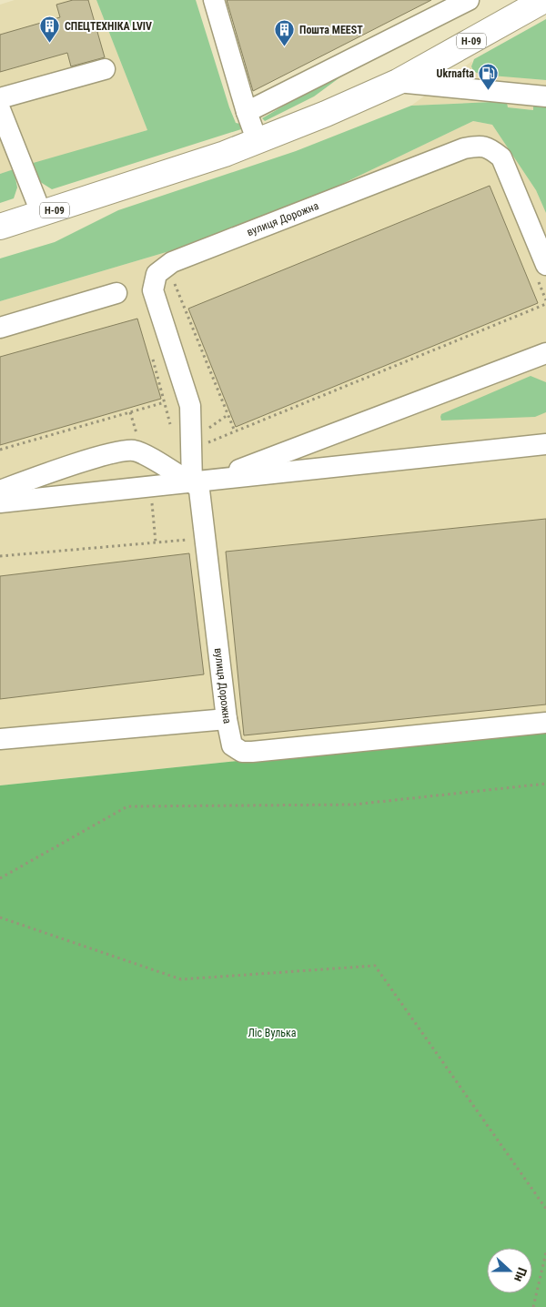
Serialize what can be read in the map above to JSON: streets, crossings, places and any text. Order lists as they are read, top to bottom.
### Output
{
  "streets": {
    "main road": ["Н-09"],
    "lane": ["вулиця Дорожна"]
  },
  "parks": ["Ліс Вулька"],
  "places": {
    "building": ["СПЕЦТЕХНІКА LVIV", "Пошта MEEST"],
    "fuel station": ["Ukrnafta"]
  },
  "north": "right"
}
